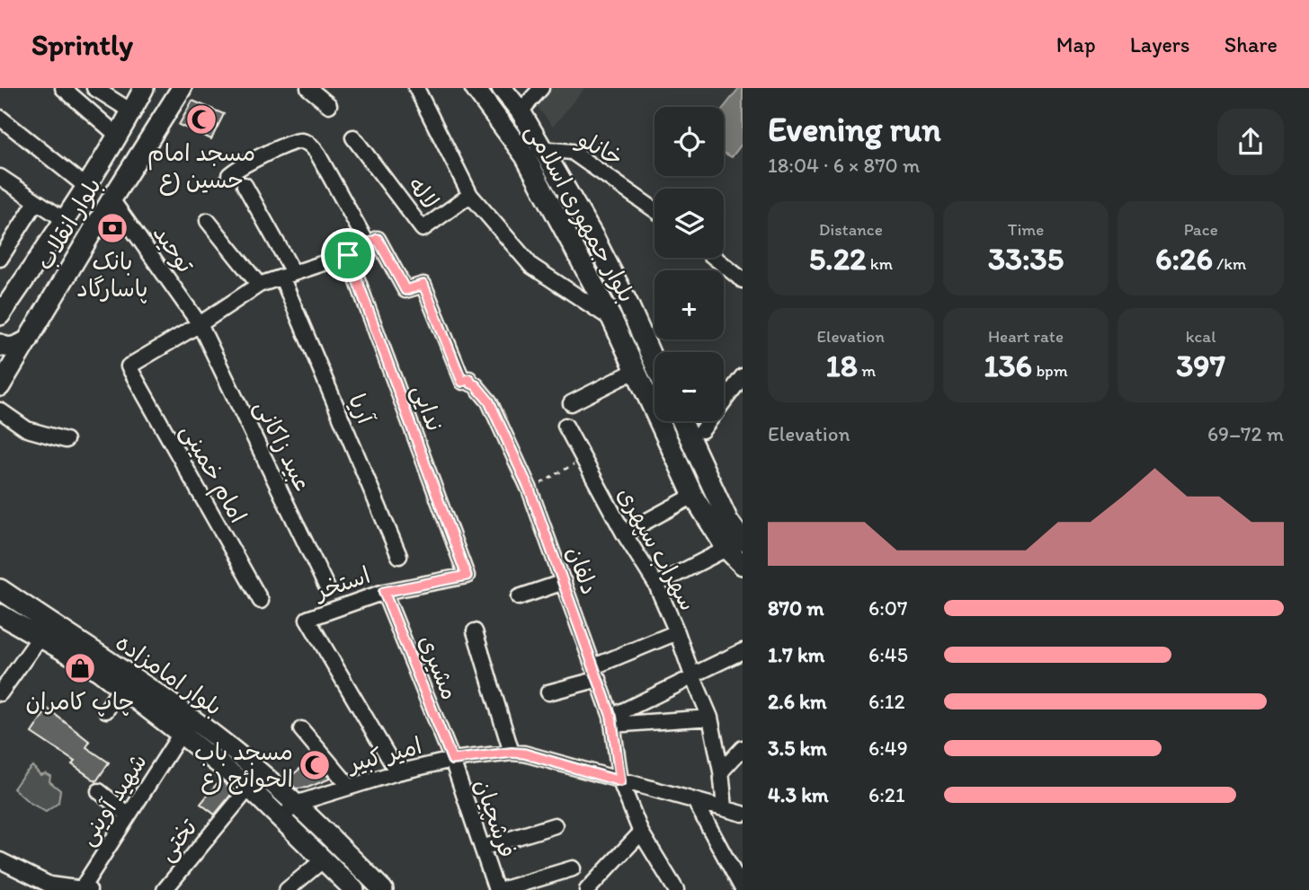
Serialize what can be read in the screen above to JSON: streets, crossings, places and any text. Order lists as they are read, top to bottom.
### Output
{
  "streets": {
    "main road": ["بلوار جمهوری اسلامی", "بلوار انقلاب", "بلوار امامزاده"],
    "street": [
      "خانلو",
      "لاله",
      "توحید",
      "ندایی",
      "آریا",
      "عبید زاکانی",
      "امام خمینی",
      "سهراب سپهری",
      "دلفان",
      "استخر",
      "مشیری",
      "امیر کبیر",
      "شهید آوینی",
      "فرشچیان",
      "تختی"
    ]
  },
  "crossings": [
    ["خانلو", "بلوار جمهوری اسلامی"],
    ["بلوار انقلاب", "توحید"],
    ["توحید", "عبید زاکانی"],
    ["توحید", "امام خمینی"],
    ["ندایی", "استخر"],
    ["عبید زاکانی", "امام خمینی"],
    ["سهراب سپهری", "امیر کبیر"],
    ["دلفان", "امیر کبیر"],
    ["استخر", "مشیری"],
    ["استخر", "امیر کبیر"],
    ["مشیری", "امیر کبیر"],
    ["مشیری", "فرشچیان"],
    ["بلوار امامزاده", "امیر کبیر"],
    ["بلوار امامزاده", "شهید آوینی"],
    ["بلوار امامزاده", "تختی"],
    ["امیر کبیر", "فرشچیان"]
  ],
  "places": {
    "mosque": ["مسجد امام حسین (ع", "مسجد باب الحوائج (ع"],
    "bank": ["بانک پاسارگاد"],
    "shop": ["چاپ کامران"]
  },
  "page": {
    "header": "Sprintly",
    "nav": ["Map", "Layers", "Share"],
    "heading": ["Evening run", "18:04 · 6 × 870 m"],
    "map_buttons": ["+", "−"],
    "stats": [
      ["Distance", "5.22 km"],
      ["Time", "33:35"],
      ["Pace", "6:26 /km"],
      ["Elevation", "18 m"],
      ["Heart rate", "136 bpm"],
      ["kcal", "397"]
    ],
    "chart": ["Elevation", "69–72 m"],
    "list": [
      {
        "name": "870 m",
        "note": "6:07"
      },
      {
        "name": "1.7 km",
        "note": "6:45"
      },
      {
        "name": "2.6 km",
        "note": "6:12"
      },
      {
        "name": "3.5 km",
        "note": "6:49"
      },
      {
        "name": "4.3 km",
        "note": "6:21"
      }
    ]
  }
}
